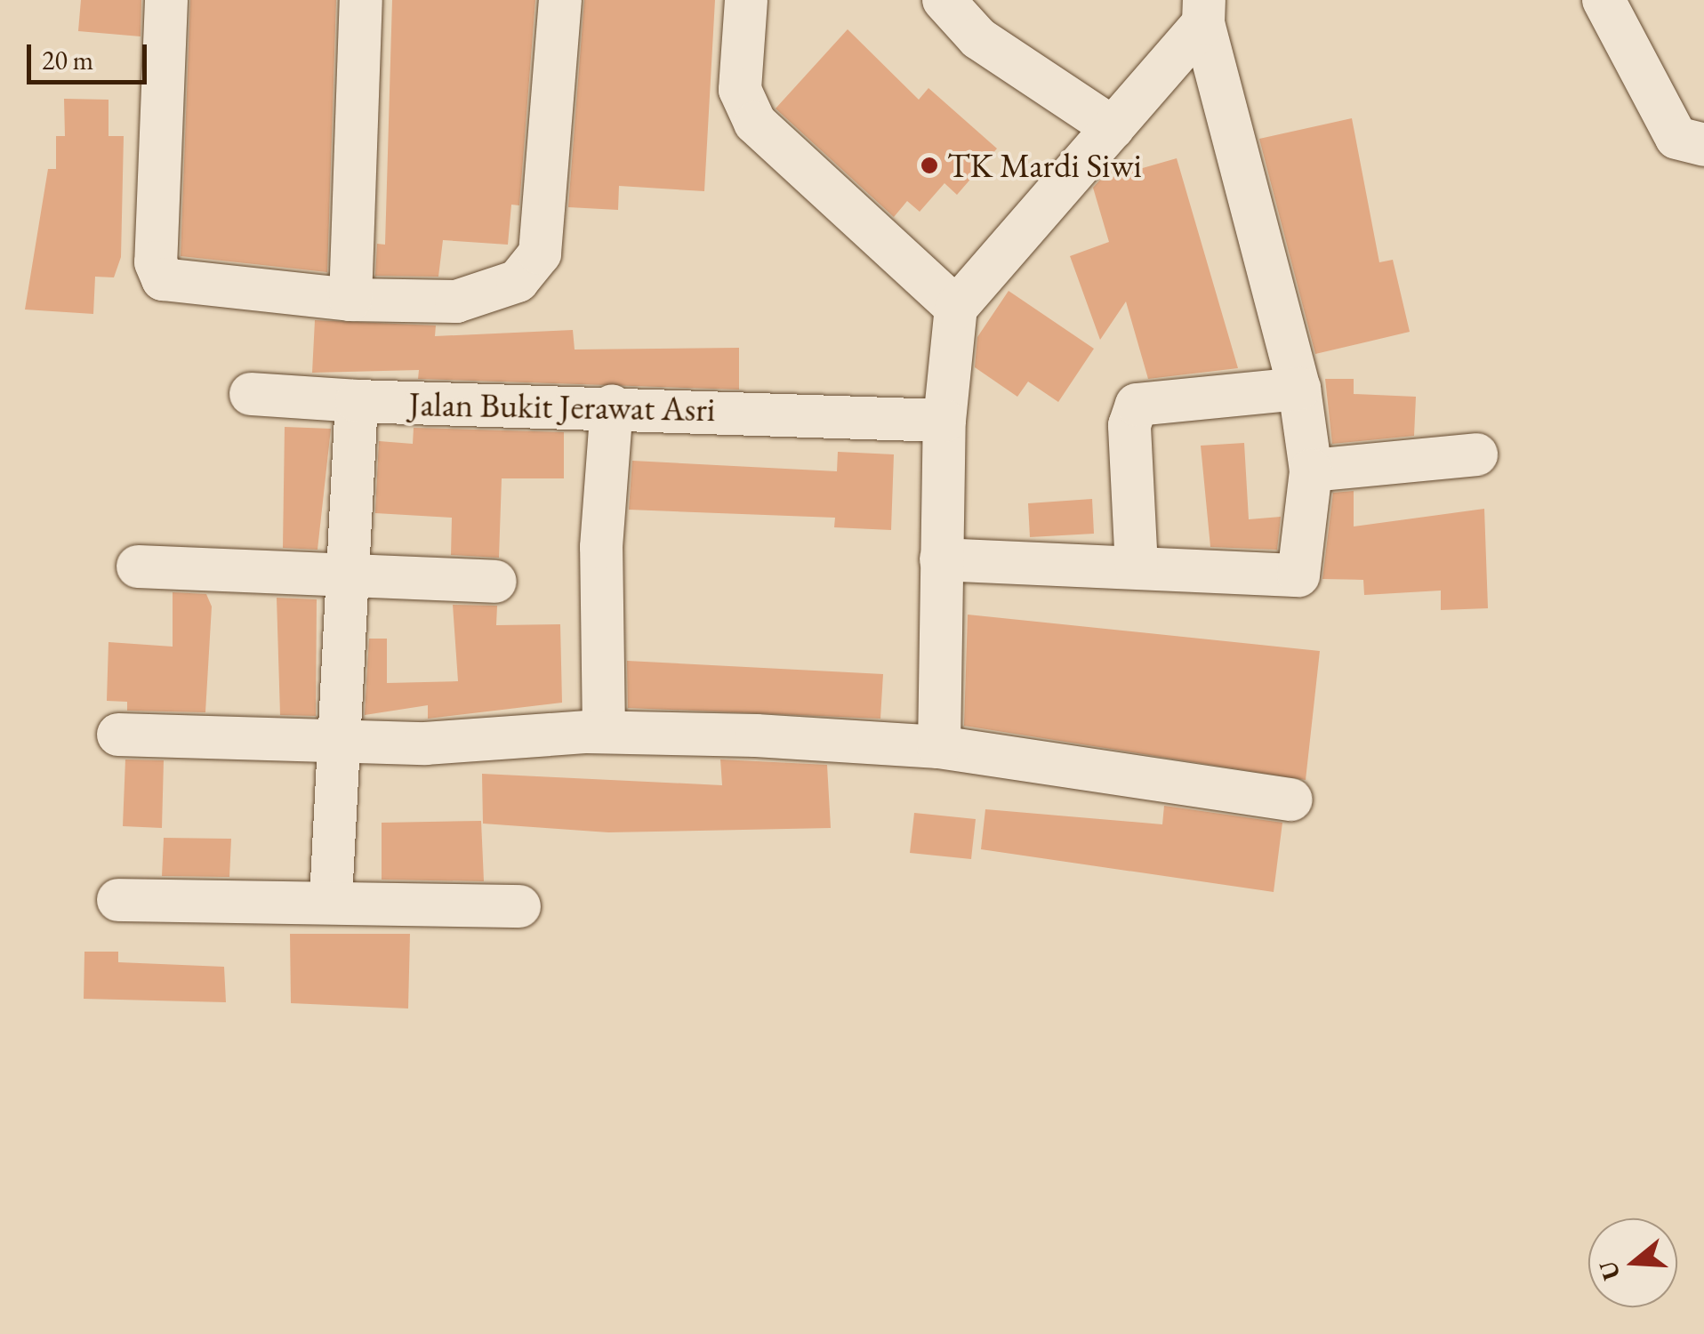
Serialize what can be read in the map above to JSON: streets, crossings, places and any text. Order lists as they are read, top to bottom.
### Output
{
  "streets": {
    "street": ["Jalan Bukit Jerawat Asri"]
  },
  "places": ["TK Mardi Siwi"],
  "scale_bar": "20 m",
  "north": "left"
}
